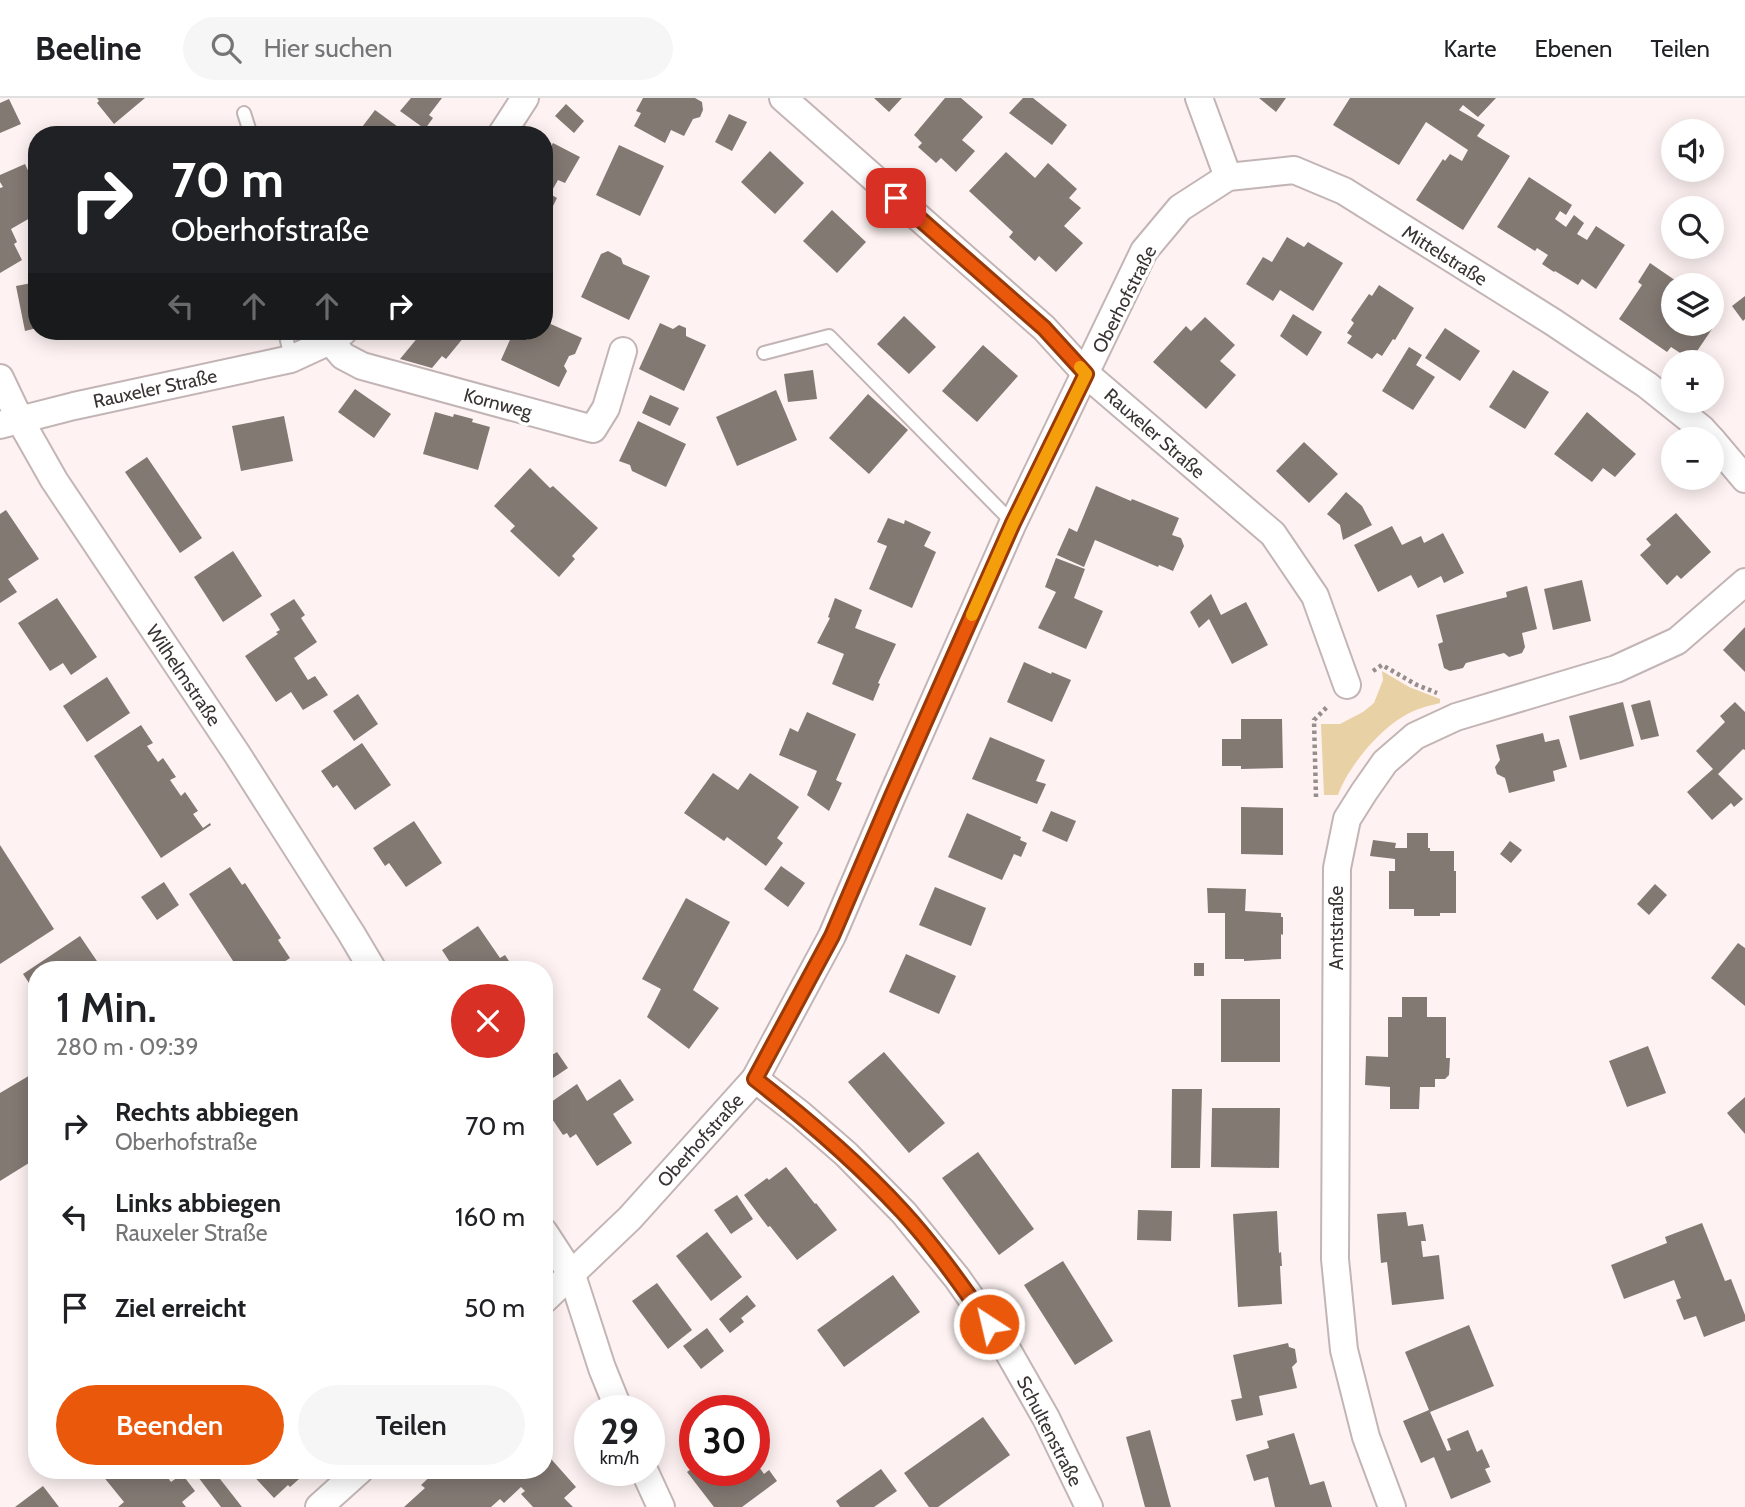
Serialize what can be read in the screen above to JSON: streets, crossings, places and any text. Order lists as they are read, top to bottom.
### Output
{
  "streets": {
    "street": [
      "Mittelstraße",
      "Oberhofstraße",
      "Rauxeler Straße",
      "Kornweg",
      "Wilhelmstraße",
      "Amtstraße",
      "Schultenstraße"
    ]
  },
  "crossings": [
    ["Mittelstraße", "Oberhofstraße"],
    ["Oberhofstraße", "Rauxeler Straße"],
    ["Oberhofstraße", "Schultenstraße"],
    ["Rauxeler Straße", "Wilhelmstraße"]
  ],
  "page": {
    "header": "Beeline",
    "search": "Hier suchen",
    "nav": ["Karte", "Ebenen", "Teilen"],
    "map_buttons": ["+", "−"],
    "turn": ["70 m", "Oberhofstraße"],
    "heading": ["1 Min.", "280 m · 09:39"],
    "list": [
      {
        "name": "Rechts abbiegen",
        "note": "Oberhofstraße",
        "value": "70 m"
      },
      {
        "name": "Links abbiegen",
        "note": "Rauxeler Straße",
        "value": "160 m"
      },
      {
        "name": "Ziel erreicht",
        "value": "50 m"
      }
    ],
    "buttons": ["Beenden", "Teilen"],
    "speed": "29 km/h",
    "limit": "30"
  }
}
